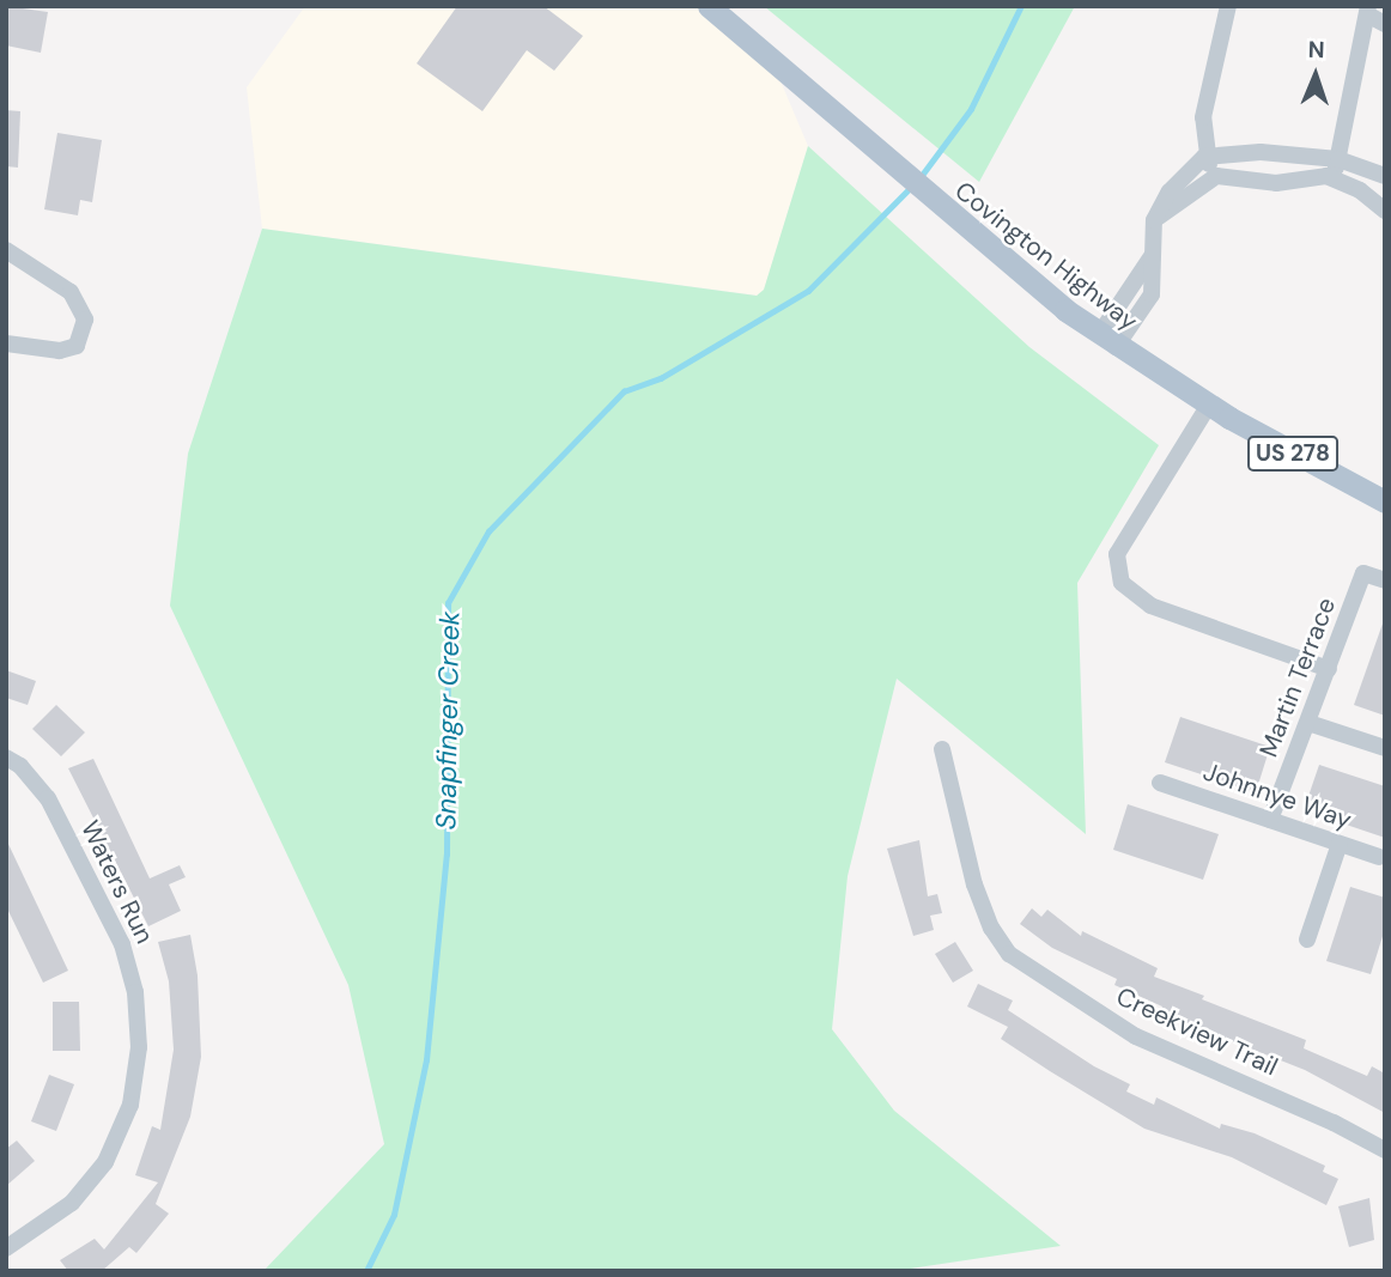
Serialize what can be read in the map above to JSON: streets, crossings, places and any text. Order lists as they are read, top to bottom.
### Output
{
  "streets": {
    "main road": ["Covington Highway", "US 278"],
    "street": [
      "Martin Terrace",
      "Johnnye Way",
      "Waters Run",
      "Creekview Trail"
    ]
  },
  "crossings": [
    ["Martin Terrace", "Johnnye Way"]
  ],
  "water": ["Snapfinger Creek"],
  "north": "top"
}
